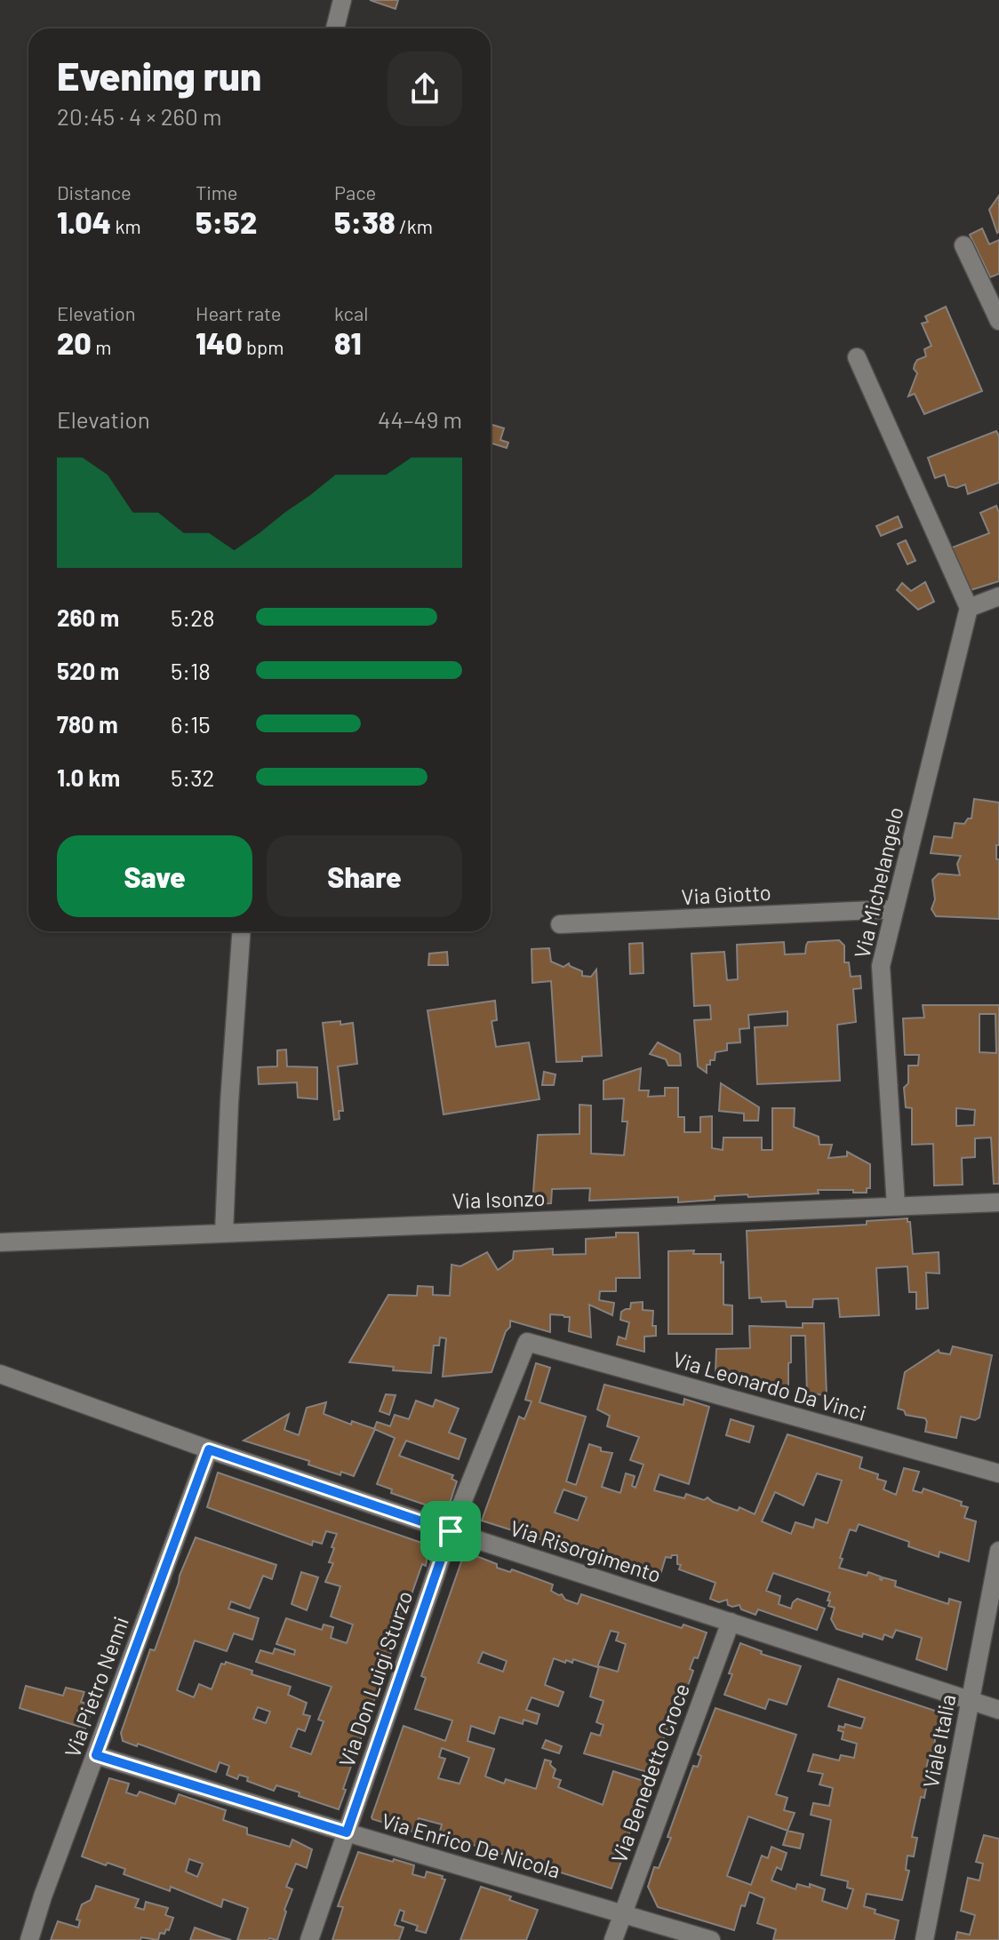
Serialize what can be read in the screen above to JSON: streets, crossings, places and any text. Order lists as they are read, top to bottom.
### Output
{
  "streets": {
    "street": [
      "Via Michelangelo",
      "Via Giotto",
      "Via Isonzo",
      "Via Leonardo Da Vinci",
      "Via Risorgimento",
      "Via Don Luigi Sturzo",
      "Via Pietro Nenni",
      "Viale Italia",
      "Via Benedetto Croce",
      "Via Enrico De Nicola"
    ]
  },
  "crossings": [
    ["Via Michelangelo", "Via Giotto"],
    ["Via Michelangelo", "Via Isonzo"],
    ["Via Leonardo Da Vinci", "Via Don Luigi Sturzo"],
    ["Via Risorgimento", "Via Don Luigi Sturzo"],
    ["Via Risorgimento", "Via Pietro Nenni"],
    ["Via Risorgimento", "Viale Italia"],
    ["Via Risorgimento", "Via Benedetto Croce"],
    ["Via Don Luigi Sturzo", "Via Enrico De Nicola"],
    ["Via Pietro Nenni", "Via Enrico De Nicola"],
    ["Via Benedetto Croce", "Via Enrico De Nicola"]
  ],
  "page": {
    "heading": ["Evening run", "20:45 · 4 × 260 m"],
    "stats": [
      ["Distance", "1.04 km"],
      ["Time", "5:52"],
      ["Pace", "5:38 /km"],
      ["Elevation", "20 m"],
      ["Heart rate", "140 bpm"],
      ["kcal", "81"]
    ],
    "chart": ["Elevation", "44–49 m"],
    "list": [
      {
        "name": "260 m",
        "note": "5:28"
      },
      {
        "name": "520 m",
        "note": "5:18"
      },
      {
        "name": "780 m",
        "note": "6:15"
      },
      {
        "name": "1.0 km",
        "note": "5:32"
      }
    ],
    "buttons": ["Save", "Share"]
  }
}
